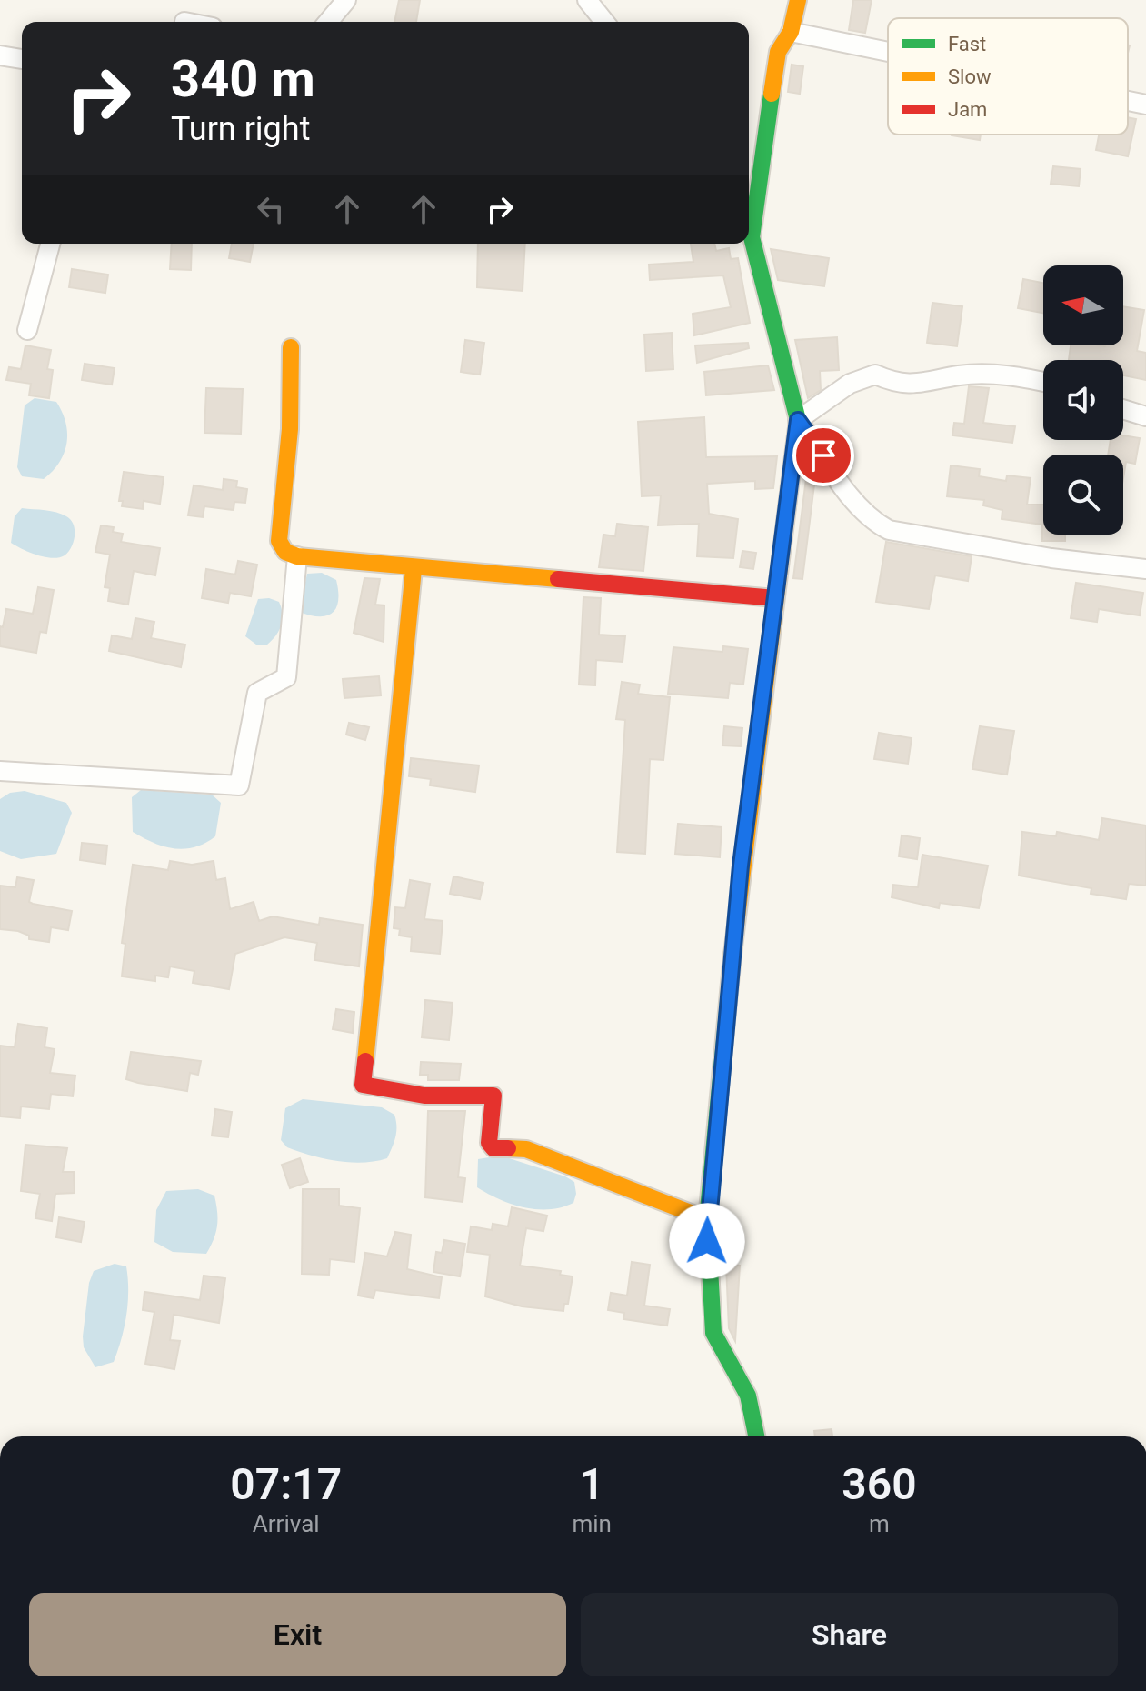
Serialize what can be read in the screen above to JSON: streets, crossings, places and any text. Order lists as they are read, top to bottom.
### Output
{
  "legend": ["Fast", "Slow", "Jam"],
  "north": "left",
  "page": {
    "turn": ["340 m", "Turn right"],
    "eta": [
      "07:17",
      "Arrival",
      "1",
      "min",
      "360",
      "m"
    ],
    "buttons": ["Exit", "Share"]
  }
}
